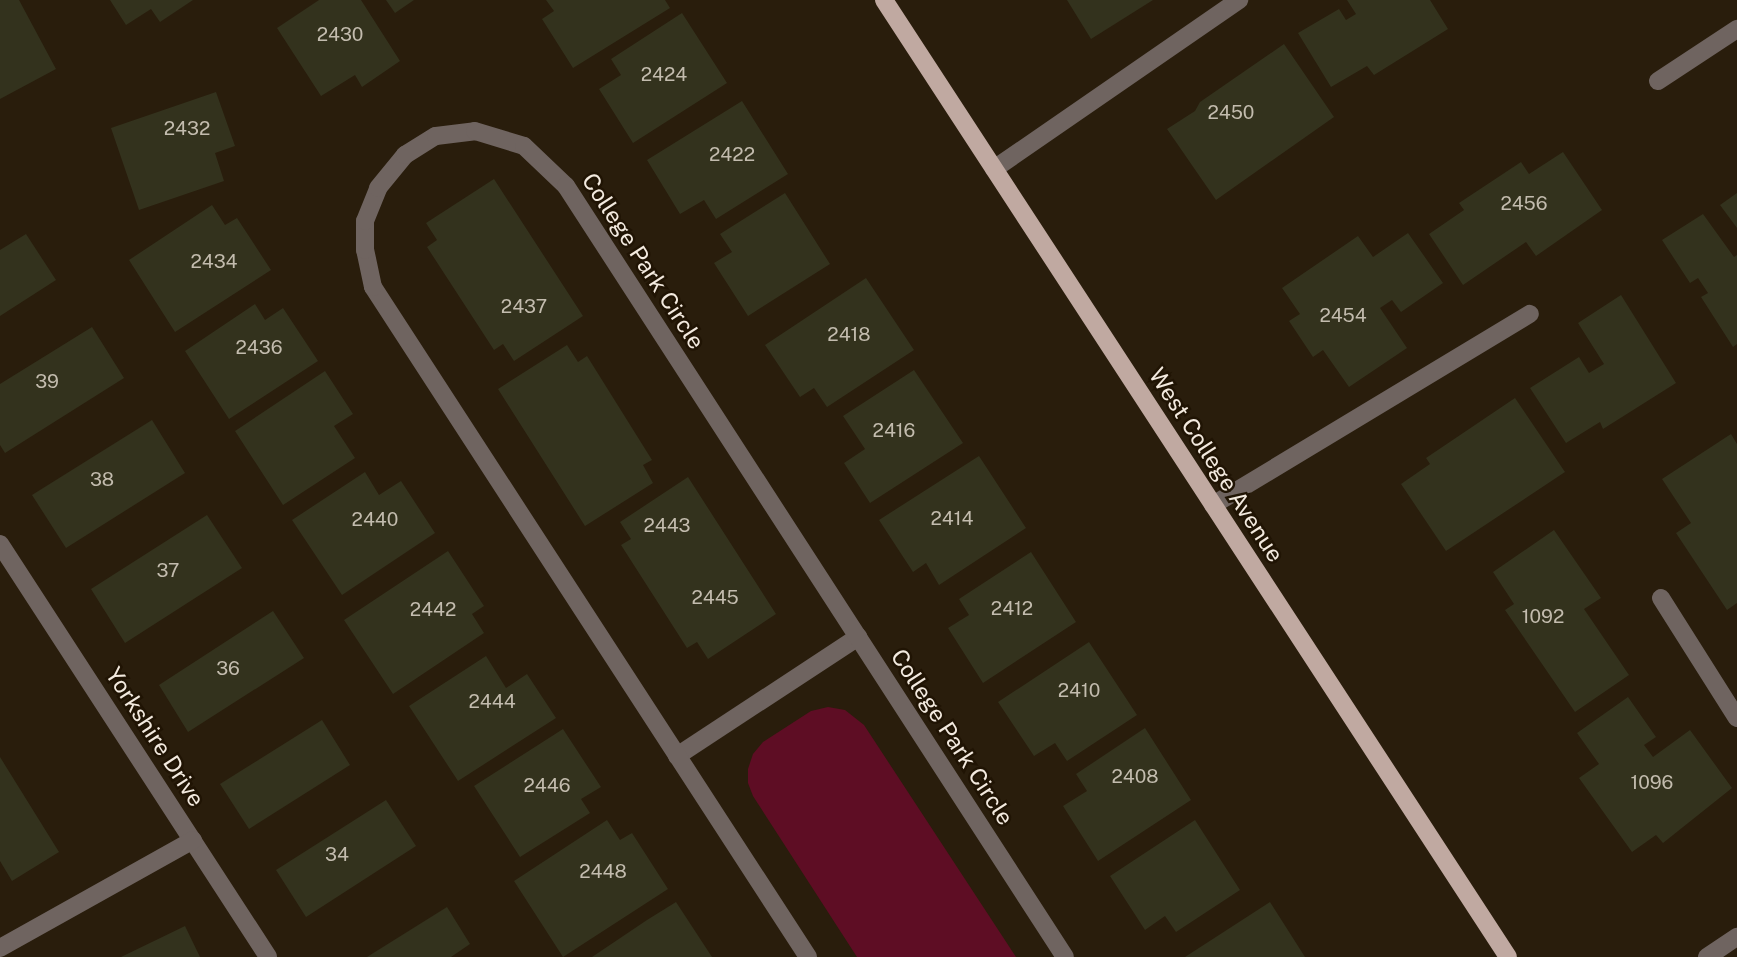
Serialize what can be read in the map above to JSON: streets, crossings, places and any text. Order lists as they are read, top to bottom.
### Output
{
  "streets": {
    "main road": ["West College Avenue"],
    "street": ["College Park Circle", "Yorkshire Drive"]
  },
  "house_numbers": [
    "2430",
    "2424",
    "2450",
    "2432",
    "2422",
    "2456",
    "2434",
    "2437",
    "2454",
    "2418",
    "2436",
    "39",
    "2416",
    "38",
    "2414",
    "2440",
    "2443",
    "37",
    "2445",
    "2412",
    "2442",
    "1092",
    "36",
    "2410",
    "2444",
    "2408",
    "1096",
    "2446",
    "34",
    "2448"
  ]
}
